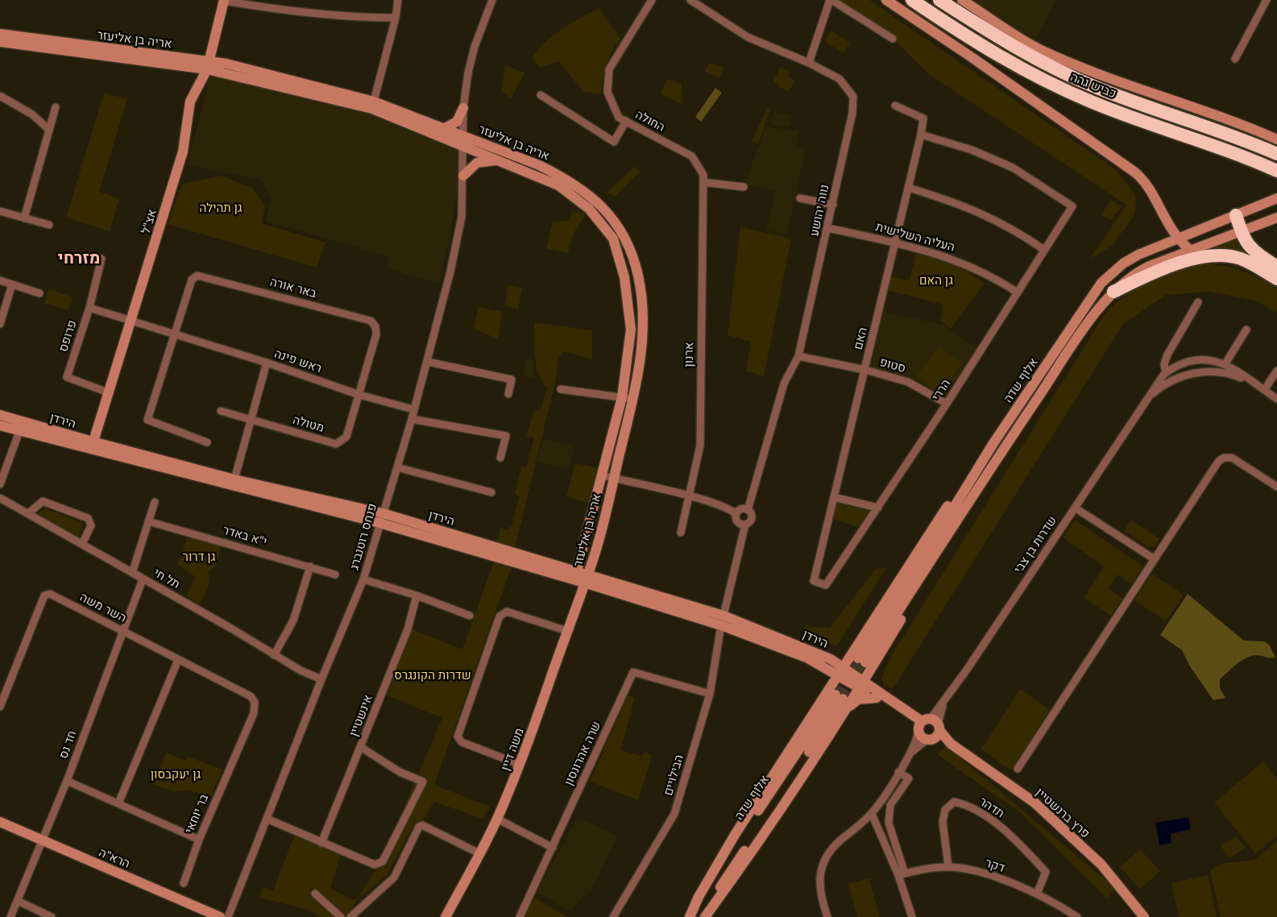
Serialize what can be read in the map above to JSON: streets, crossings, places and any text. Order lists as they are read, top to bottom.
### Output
{
  "streets": {
    "highway": ["כביש גהה"],
    "street": [
      "אריה בן אליעזר",
      "החולה",
      "נווה יהושע",
      "אצ\"ל",
      "העליה השלישית",
      "באר אורה",
      "פרופס",
      "האם",
      "ארנון",
      "ראש פינה",
      "סטופ",
      "אלוף שדה",
      "הררי",
      "הירדן",
      "מטולה",
      "י\"א באדר",
      "פנחס רוטנברג",
      "שדרות בן צבי",
      "תל חי",
      "השר משה",
      "אינשטיין",
      "חד נס",
      "משה דיין",
      "שרה אהרונסון",
      "הבילויים",
      "תדהר",
      "פרץ ברנשטיין",
      "בר יוחאי",
      "הרא\"ה",
      "דקר"
    ]
  },
  "crossings": [
    ["אריה בן אליעזר", "אצ\"ל"],
    ["אריה בן אליעזר", "הירדן"],
    ["אריה בן אליעזר", "פנחס רוטנברג"],
    ["אריה בן אליעזר", "משה דיין"],
    ["החולה", "ארנון"],
    ["נווה יהושע", "העליה השלישית"],
    ["נווה יהושע", "סטופ"],
    ["אצ\"ל", "פרופס"],
    ["אצ\"ל", "ראש פינה"],
    ["אצ\"ל", "הירדן"],
    ["העליה השלישית", "האם"],
    ["העליה השלישית", "הררי"],
    ["באר אורה", "ראש פינה"],
    ["באר אורה", "מטולה"],
    ["פרופס", "ראש פינה"],
    ["האם", "סטופ"],
    ["האם", "הררי"],
    ["ראש פינה", "מטולה"],
    ["ראש פינה", "פנחס רוטנברג"],
    ["סטופ", "הררי"],
    ["הירדן", "פנחס רוטנברג"],
    ["הירדן", "משה דיין"],
    ["הירדן", "הבילויים"],
    ["הירדן", "פרץ ברנשטיין"],
    ["פנחס רוטנברג", "תל חי"],
    ["שדרות בן צבי", "פרץ ברנשטיין"],
    ["תל חי", "חד נס"],
    ["השר משה", "חד נס"],
    ["השר משה", "בר יוחאי"],
    ["חד נס", "הרא\"ה"],
    ["שרה אהרונסון", "הבילויים"],
    ["תדהר", "דקר"]
  ],
  "districts": ["מזרחי"],
  "parks": [
    "גן תהילה",
    "גן האם",
    "גן דרור",
    "שדרות הקונגרס",
    "גן יעקבסון"
  ]
}
